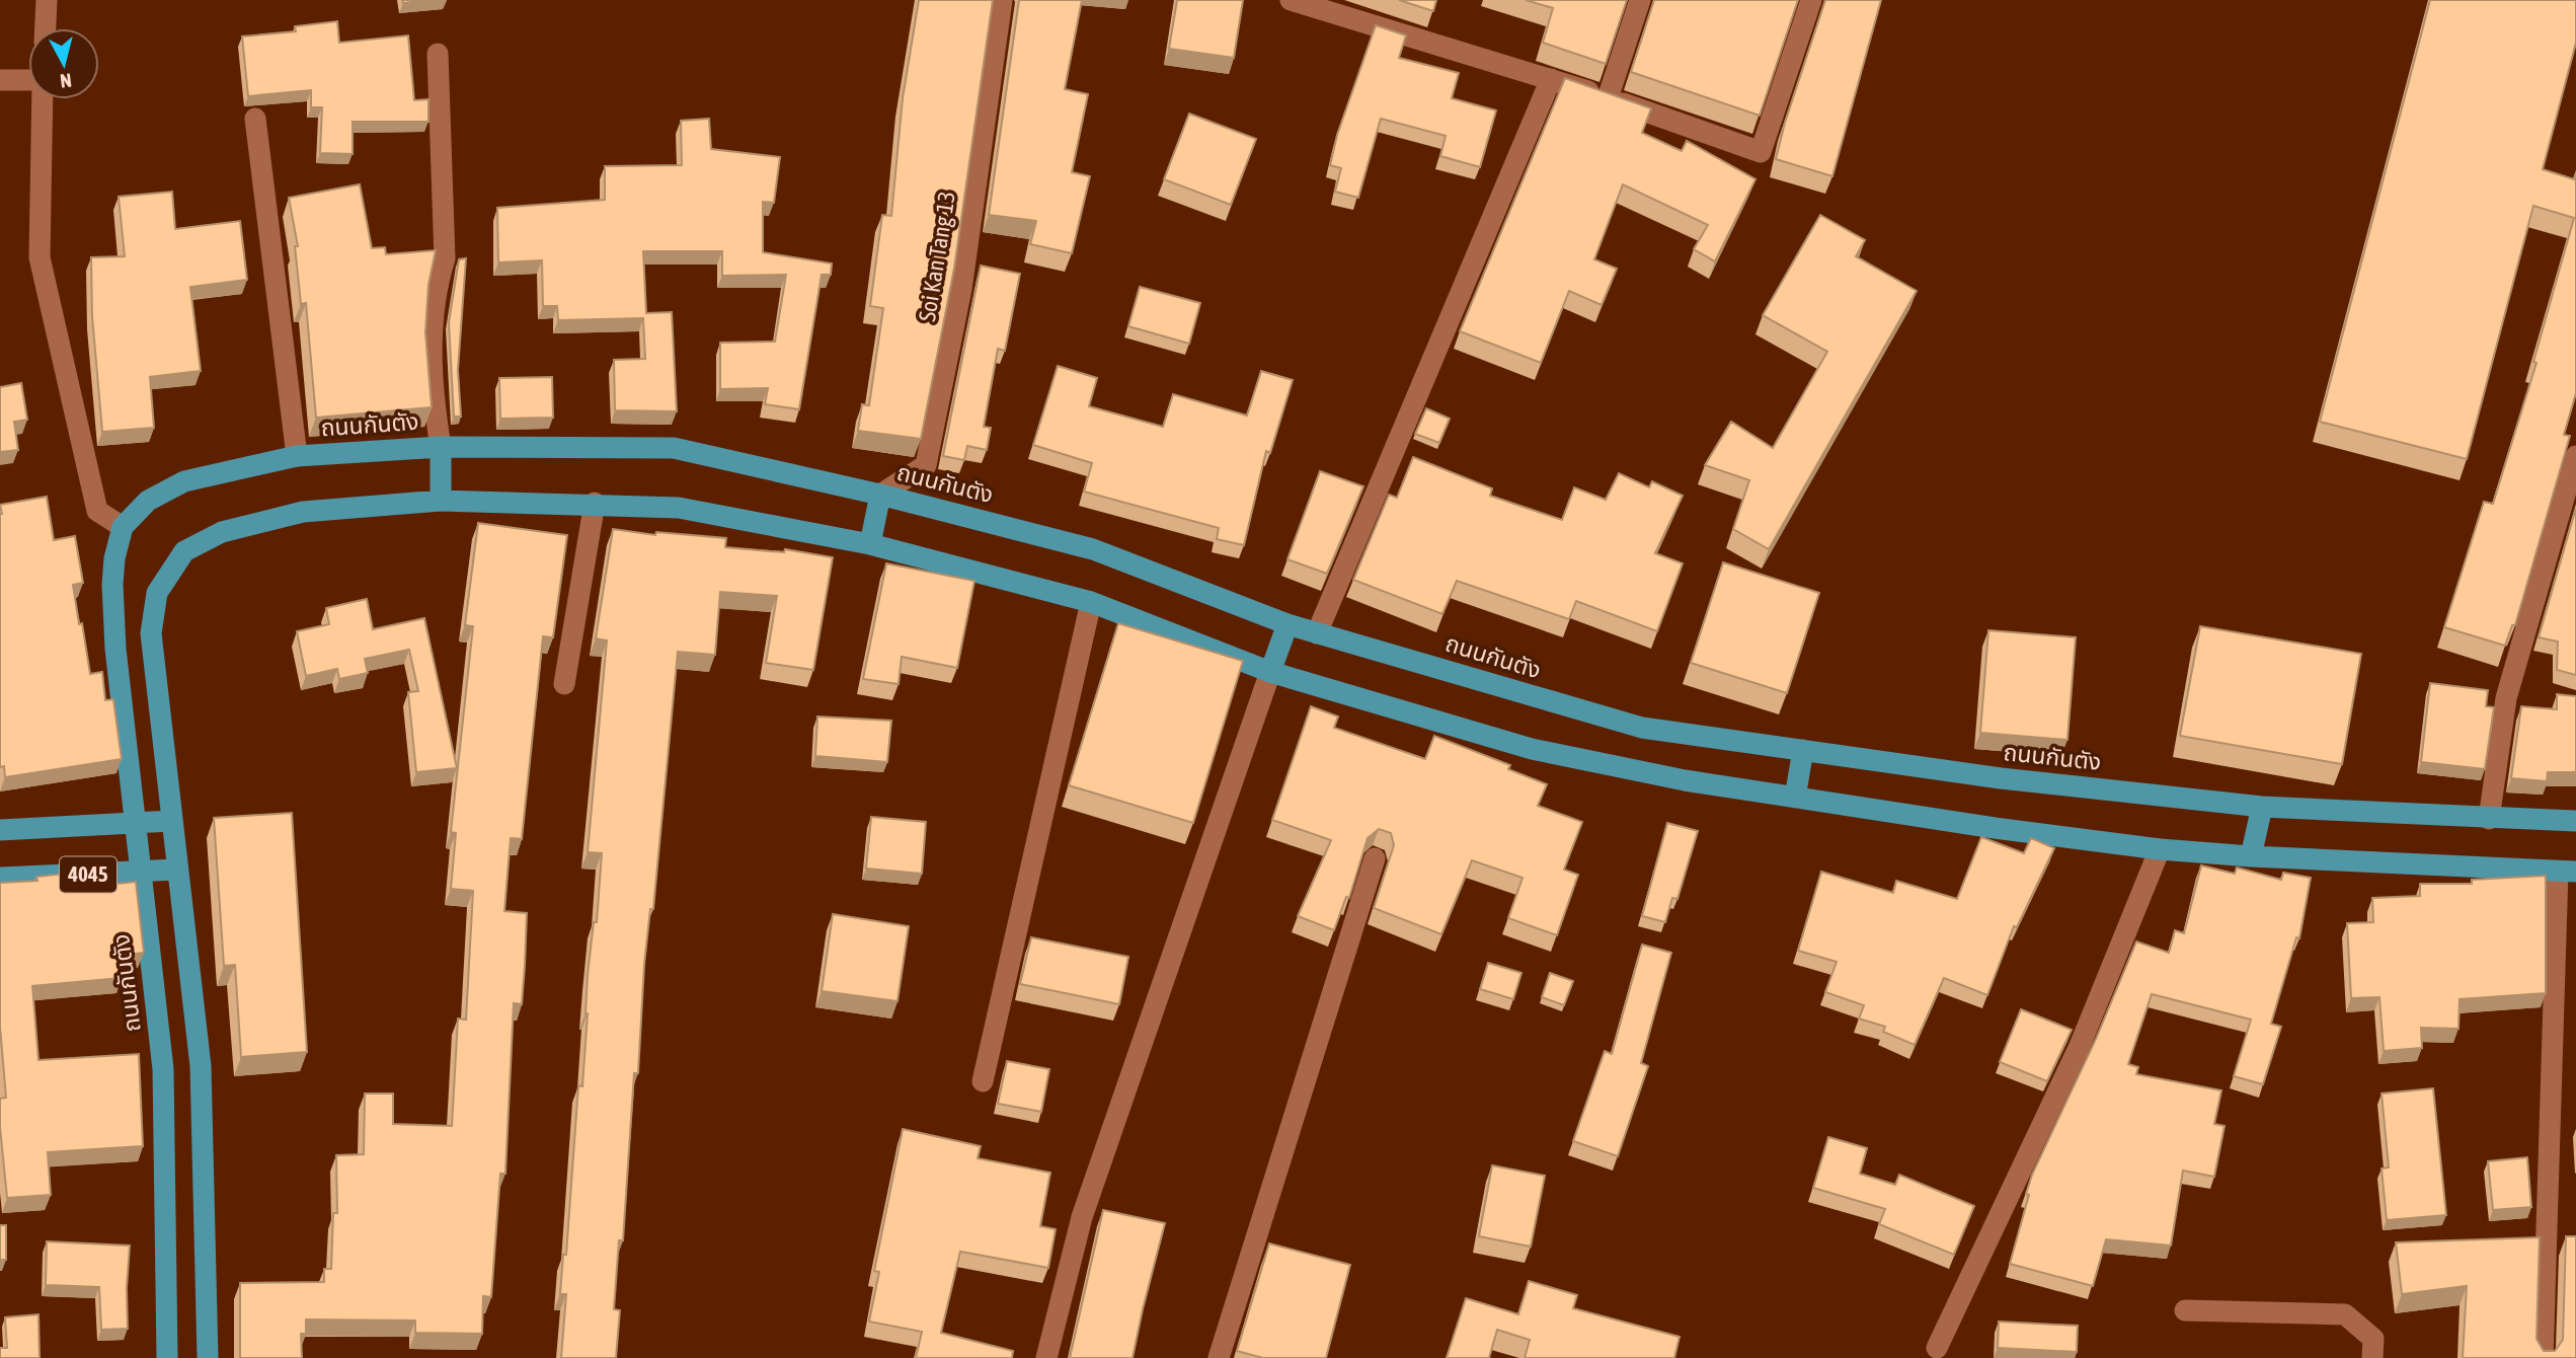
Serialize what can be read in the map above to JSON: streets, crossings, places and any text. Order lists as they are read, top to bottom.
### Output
{
  "streets": {
    "main road": ["ถนนกันตัง", "4045"],
    "street": ["Soi Kan Tang 13"]
  },
  "crossings": [
    ["Soi Kan Tang 13", "ถนนกันตัง"],
    ["ถนนกันตัง", "4045"]
  ],
  "north": "bottom"
}
